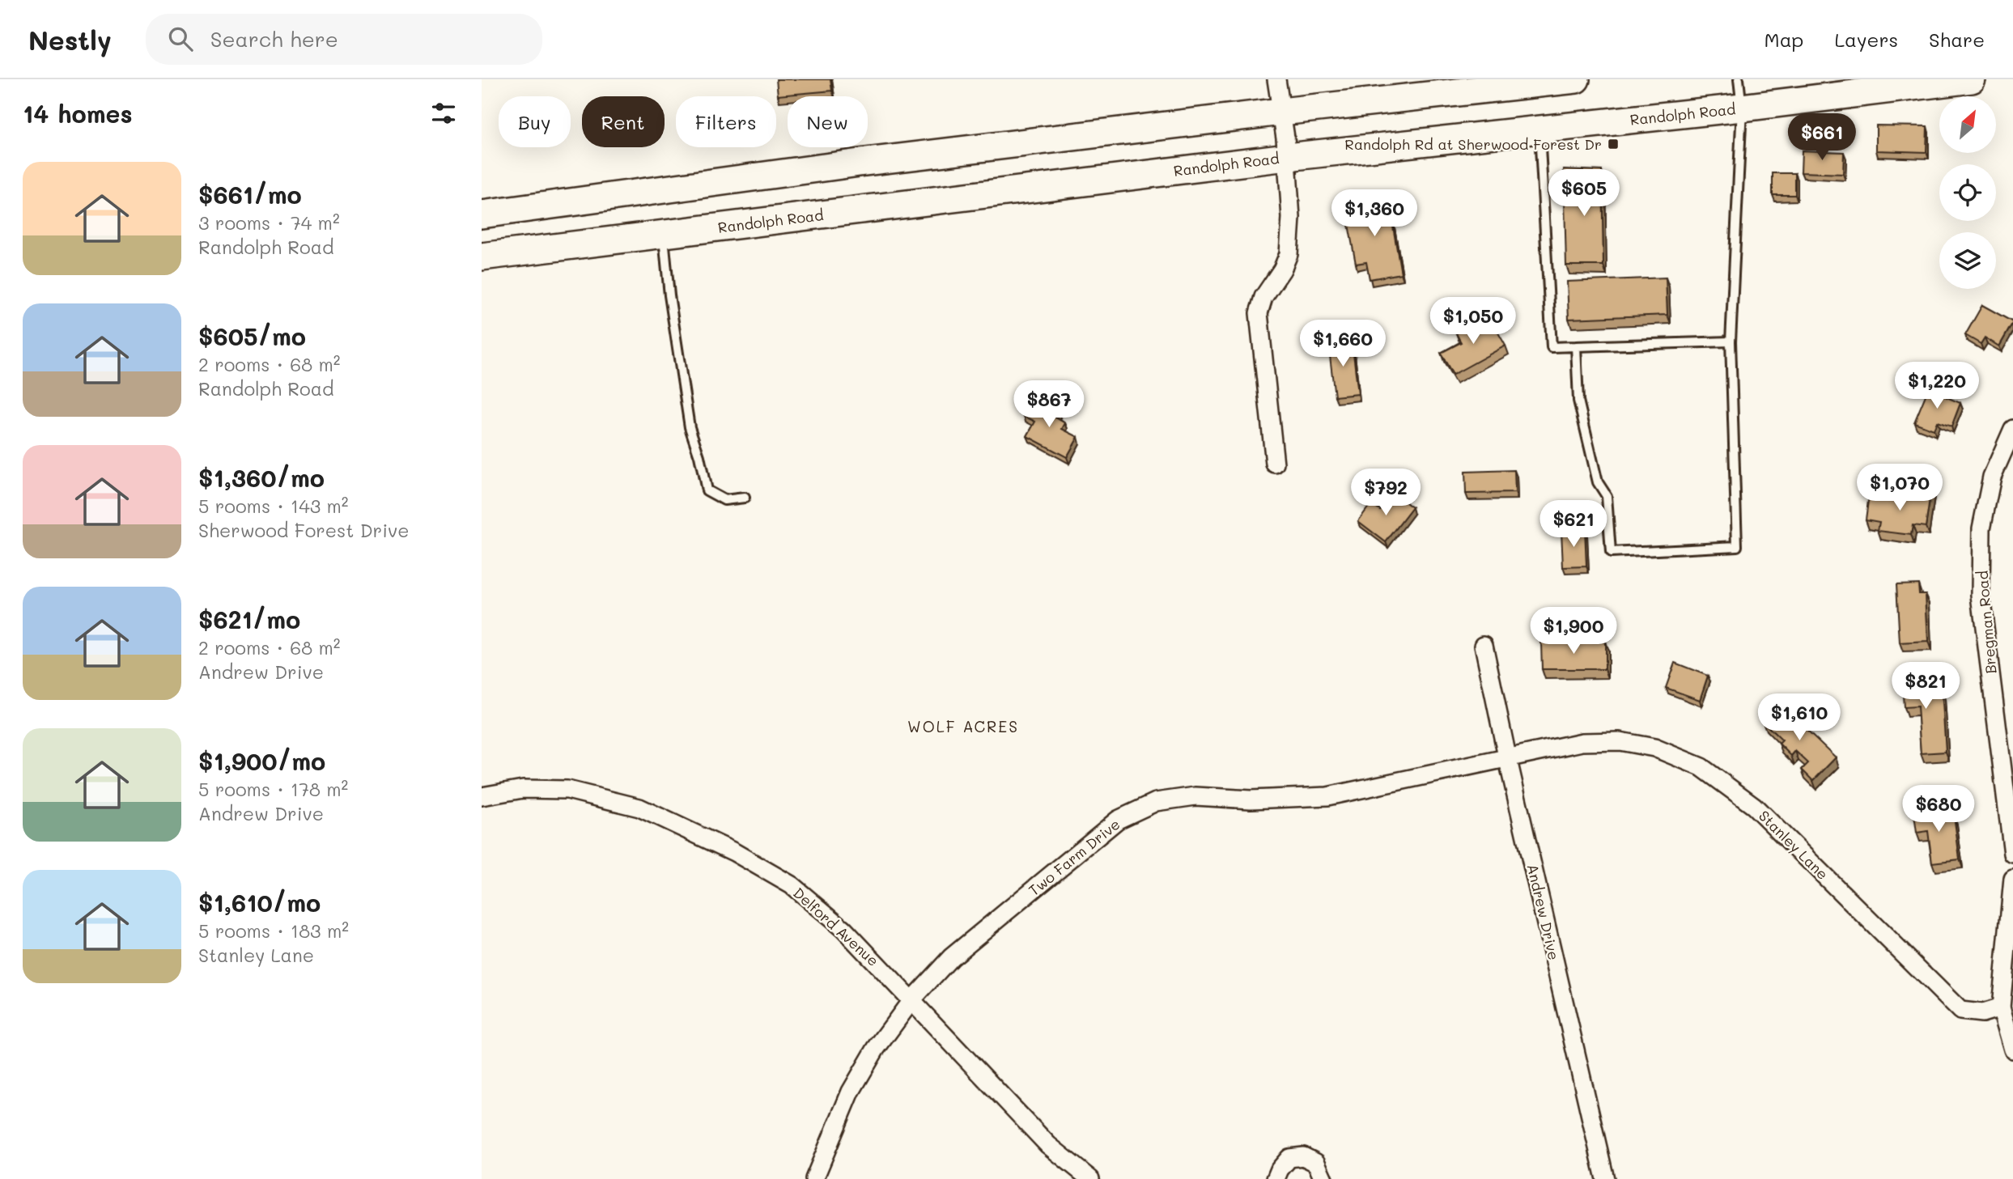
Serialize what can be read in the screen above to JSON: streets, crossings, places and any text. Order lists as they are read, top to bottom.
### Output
{
  "streets": {
    "main road": ["Randolph Road"],
    "street": [
      "Bregman Road",
      "Stanley Lane",
      "Two Farm Drive",
      "Andrew Drive",
      "Delford Avenue"
    ]
  },
  "crossings": [
    ["Stanley Lane", "Two Farm Drive"],
    ["Stanley Lane", "Andrew Drive"],
    ["Two Farm Drive", "Andrew Drive"],
    ["Two Farm Drive", "Delford Avenue"]
  ],
  "districts": ["WOLF ACRES"],
  "places": {
    "transit": ["Randolph Rd at Sherwood Forest Dr"]
  },
  "north": "top right",
  "page": {
    "header": "Nestly",
    "search": "Search here",
    "nav": ["Map", "Layers", "Share"],
    "heading": "14 homes",
    "chip": [
      "Buy",
      "Rent",
      "Filters",
      "New"
    ],
    "price": [
      "$661",
      "$605",
      "$1,360",
      "$1,050",
      "$1,660",
      "$1,220",
      "$867",
      "$1,070",
      "$792",
      "$621",
      "$1,900",
      "$821",
      "$1,610",
      "$680"
    ],
    "list": [
      {
        "name": "$661/mo",
        "note": "3 rooms · 74 m² · Randolph Road"
      },
      {
        "name": "$605/mo",
        "note": "2 rooms · 68 m² · Randolph Road"
      },
      {
        "name": "$1,360/mo",
        "note": "5 rooms · 143 m² · Sherwood Forest Drive"
      },
      {
        "name": "$621/mo",
        "note": "2 rooms · 68 m² · Andrew Drive"
      },
      {
        "name": "$1,900/mo",
        "note": "5 rooms · 178 m² · Andrew Drive"
      },
      {
        "name": "$1,610/mo",
        "note": "5 rooms · 183 m² · Stanley Lane"
      }
    ]
  }
}
